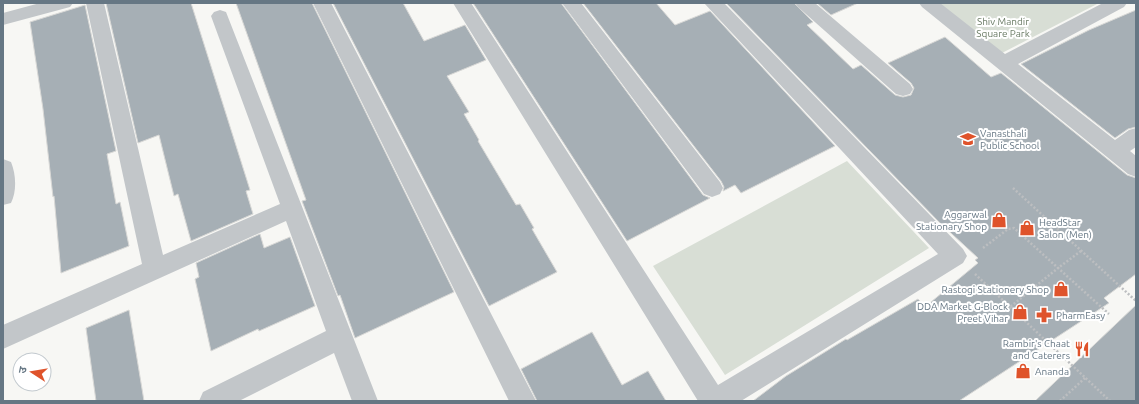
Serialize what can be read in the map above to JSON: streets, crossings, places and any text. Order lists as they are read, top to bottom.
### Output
{
  "parks": ["Shiv Mandir Square Park"],
  "places": {
    "school or university": ["Vanasthali Public School"],
    "shop": [
      "Aggarwal Stationary Shop",
      "HeadStar Salon (Men)",
      "Rastogi Stationery Shop",
      "DDA Market G-Block Preet Vihar",
      "Ananda"
    ],
    "pharmacy": ["PharmEasy"],
    "restaurant": ["Rambir's Chaat and Caterers"]
  },
  "north": "left"
}
